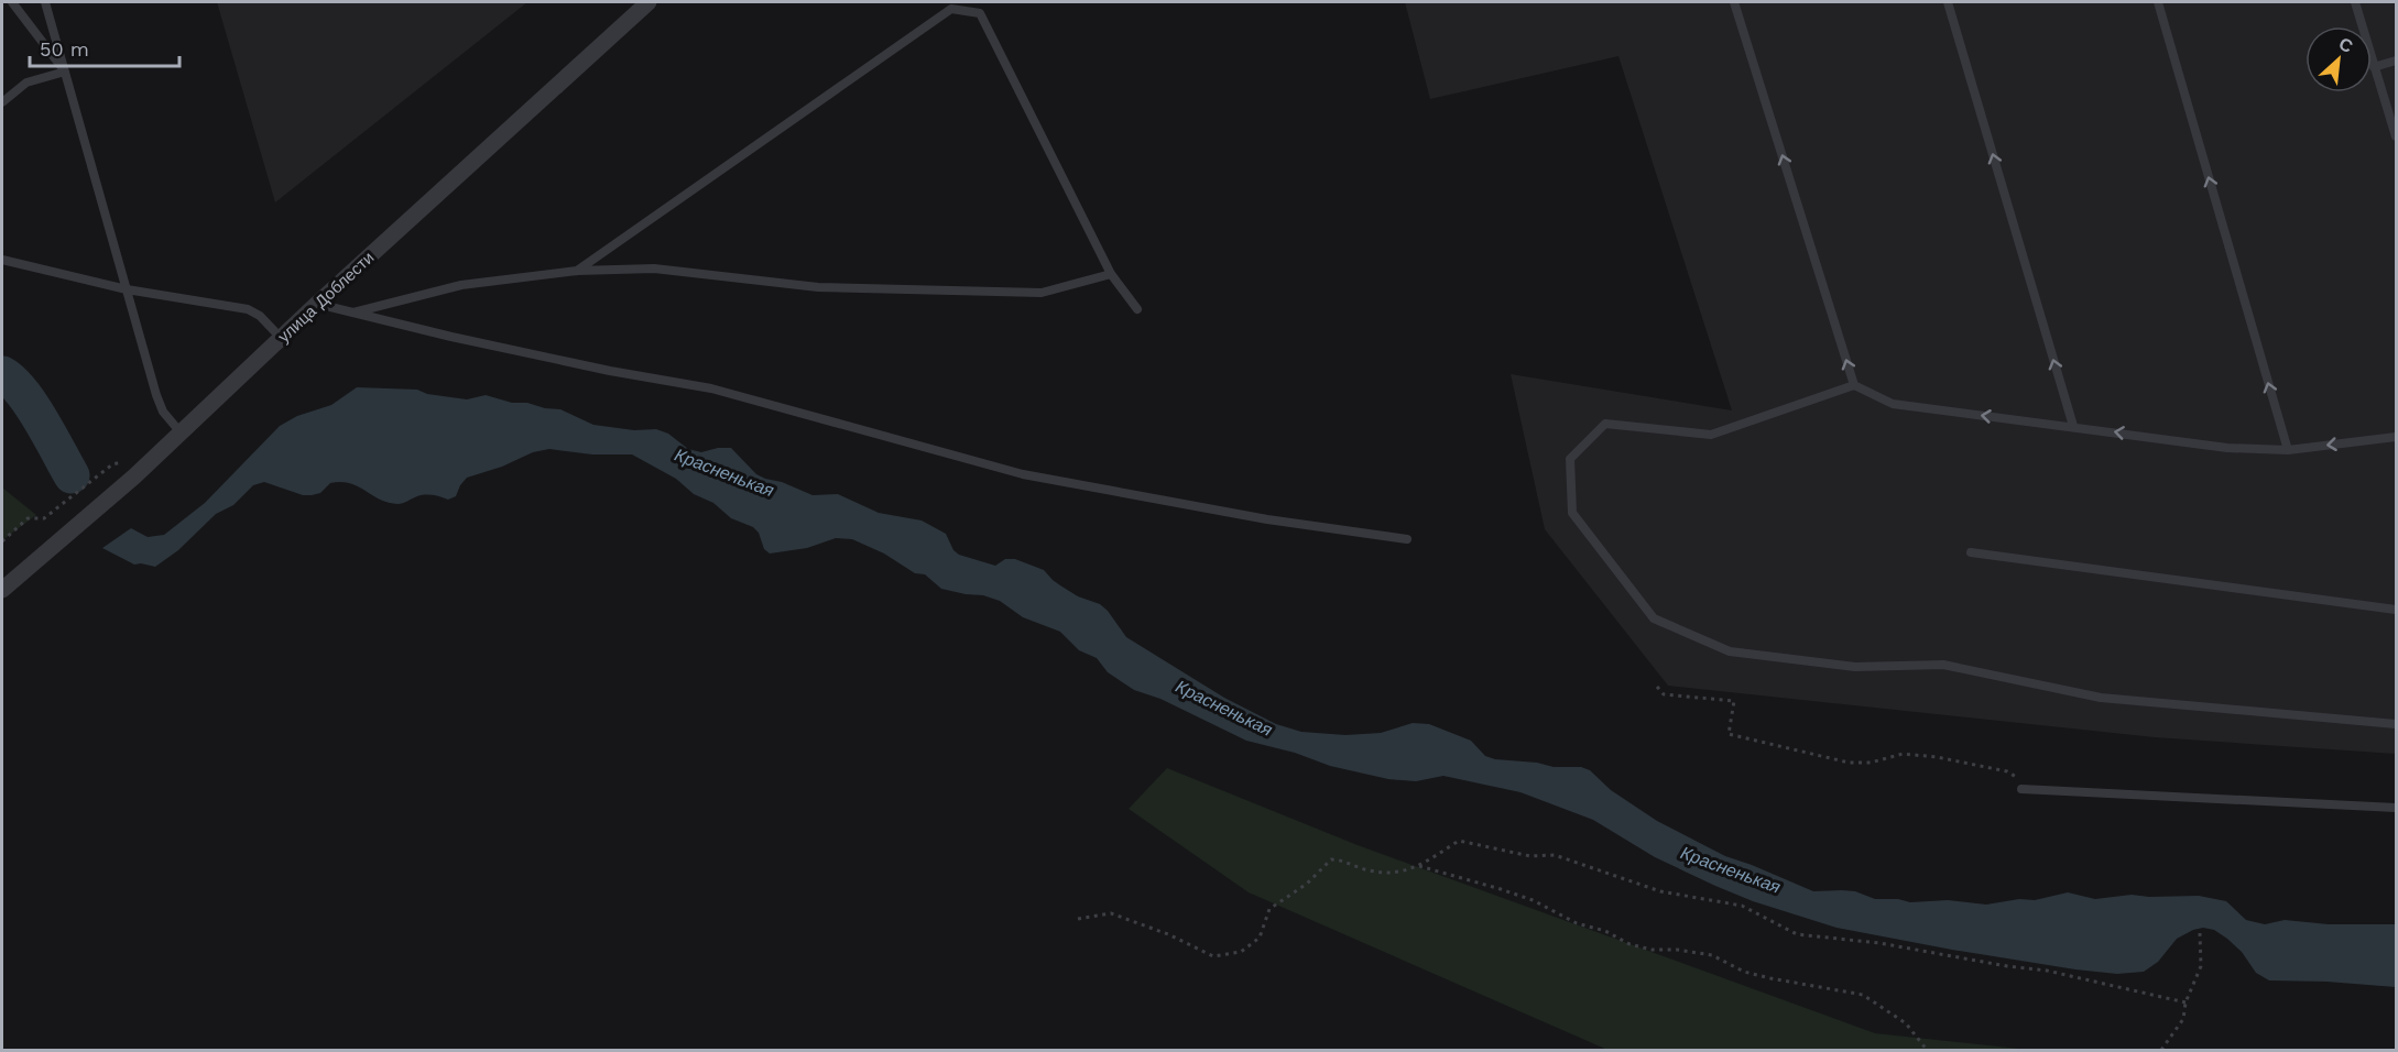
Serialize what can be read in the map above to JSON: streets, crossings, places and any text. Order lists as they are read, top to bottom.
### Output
{
  "streets": {
    "street": ["улица Доблести"]
  },
  "water": ["Красненькая"],
  "scale_bar": "50 m",
  "north": "top right"
}
